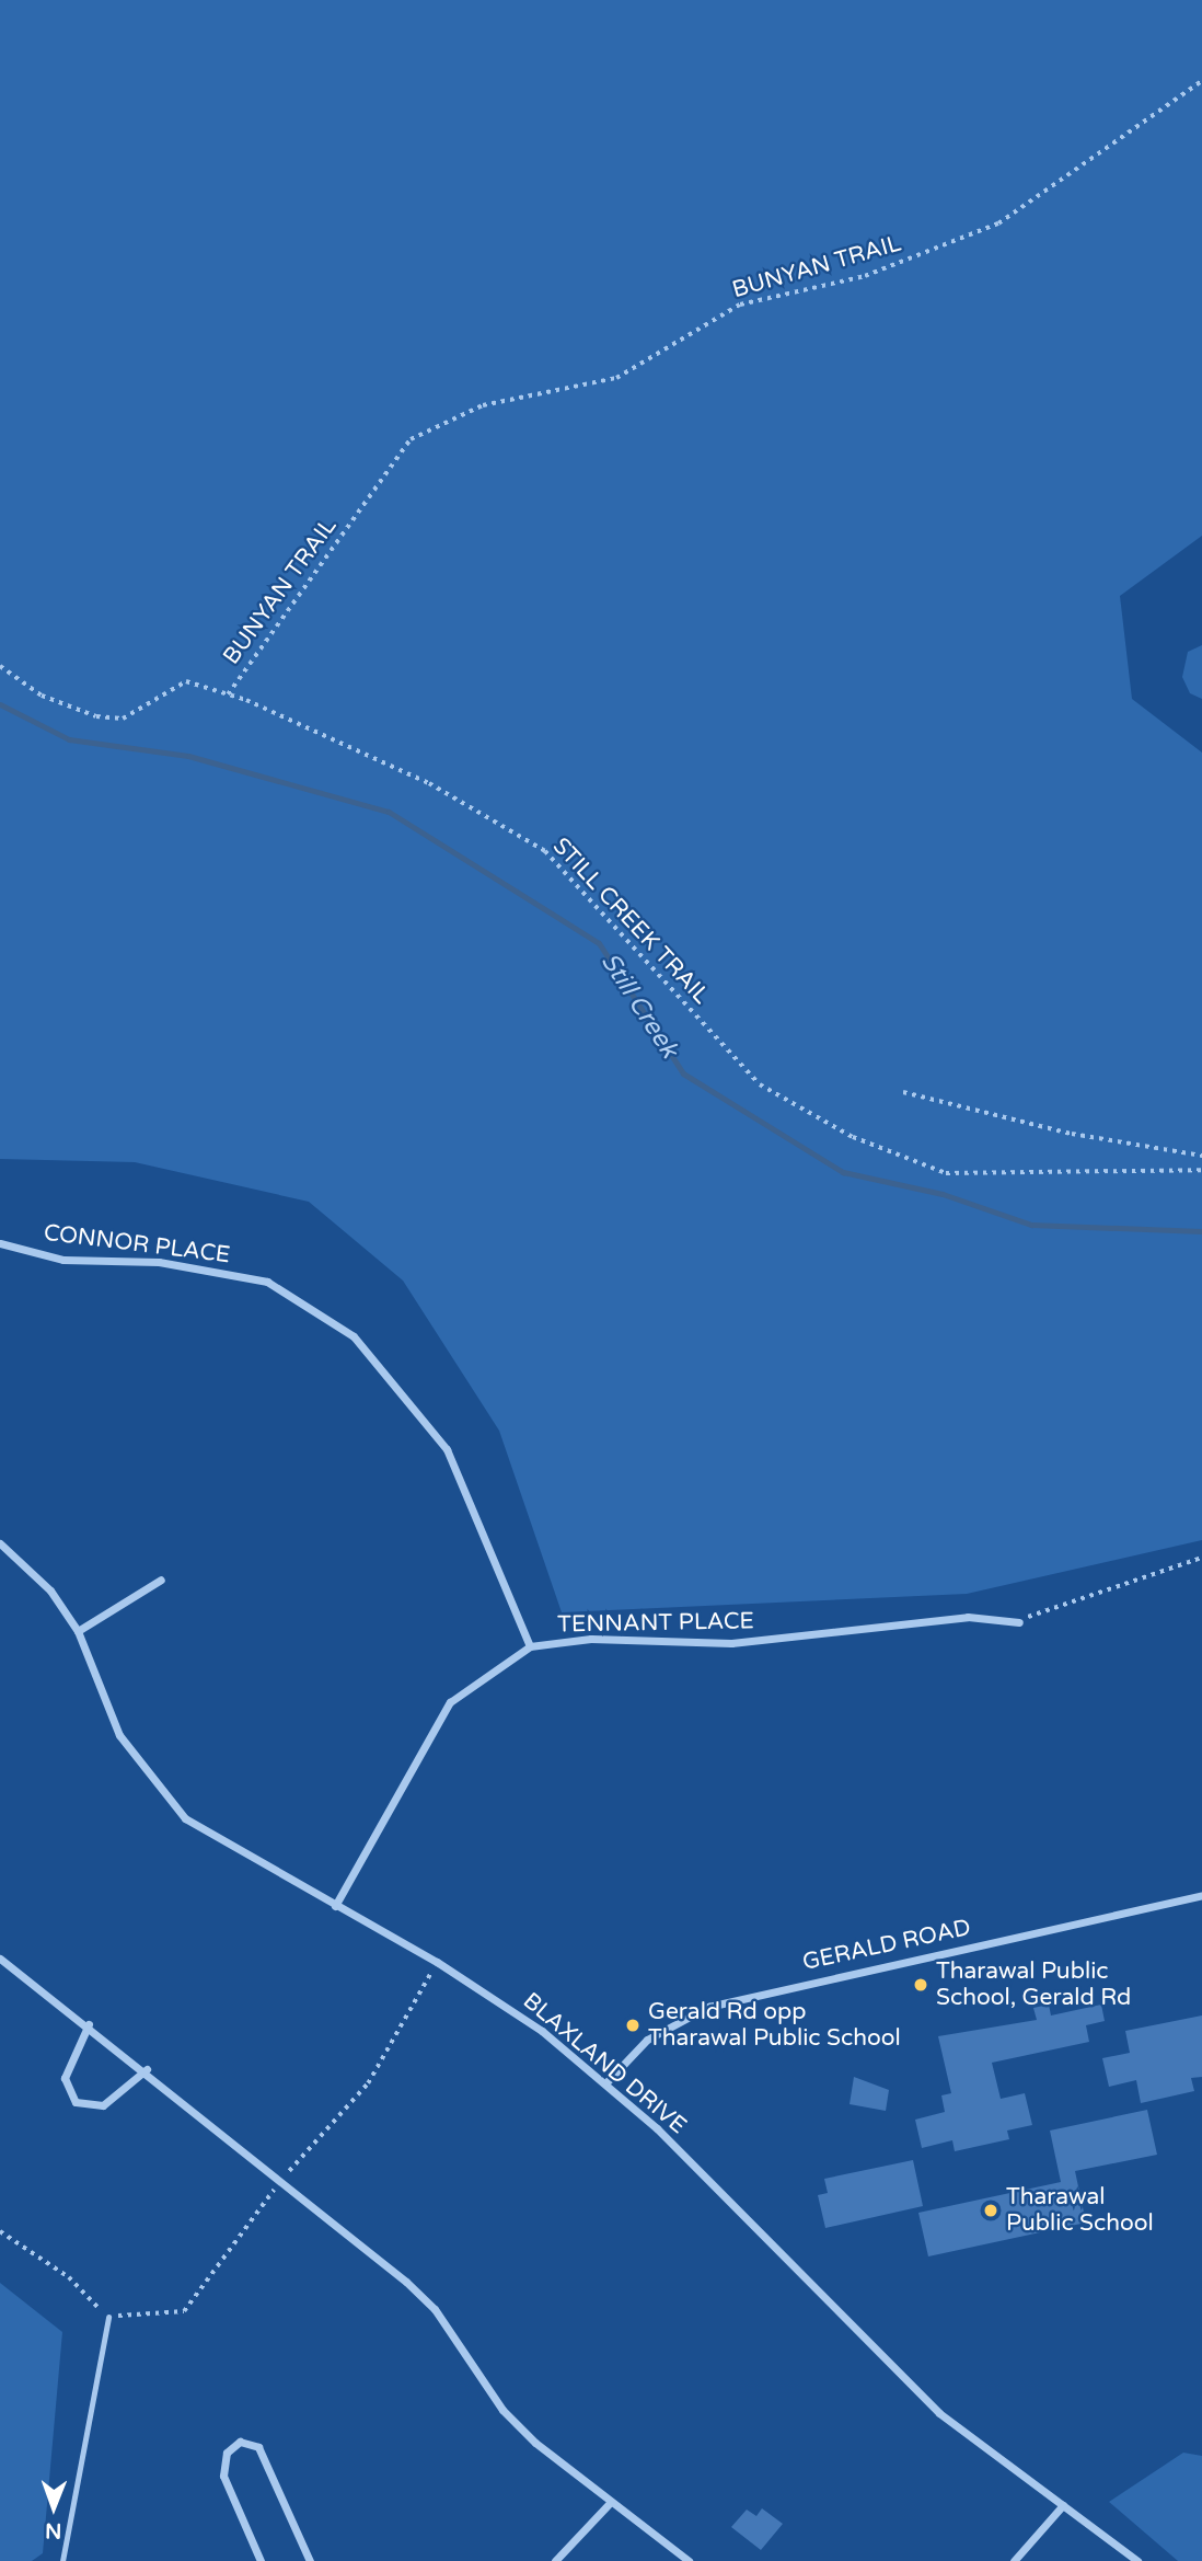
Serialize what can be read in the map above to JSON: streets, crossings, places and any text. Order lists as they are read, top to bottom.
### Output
{
  "streets": {
    "street": [
      "CONNOR PLACE",
      "TENNANT PLACE",
      "GERALD ROAD",
      "BLAXLAND DRIVE"
    ],
    "path": ["BUNYAN TRAIL", "STILL CREEK TRAIL"]
  },
  "crossings": [
    ["BUNYAN TRAIL", "STILL CREEK TRAIL"],
    ["CONNOR PLACE", "TENNANT PLACE"],
    ["TENNANT PLACE", "BLAXLAND DRIVE"],
    ["GERALD ROAD", "BLAXLAND DRIVE"]
  ],
  "water": ["Still Creek"],
  "places": ["Tharawal Public School, Gerald Rd", "Gerald Rd opp Tharawal Public School", "Tharawal Public School"],
  "north": "bottom"
}
